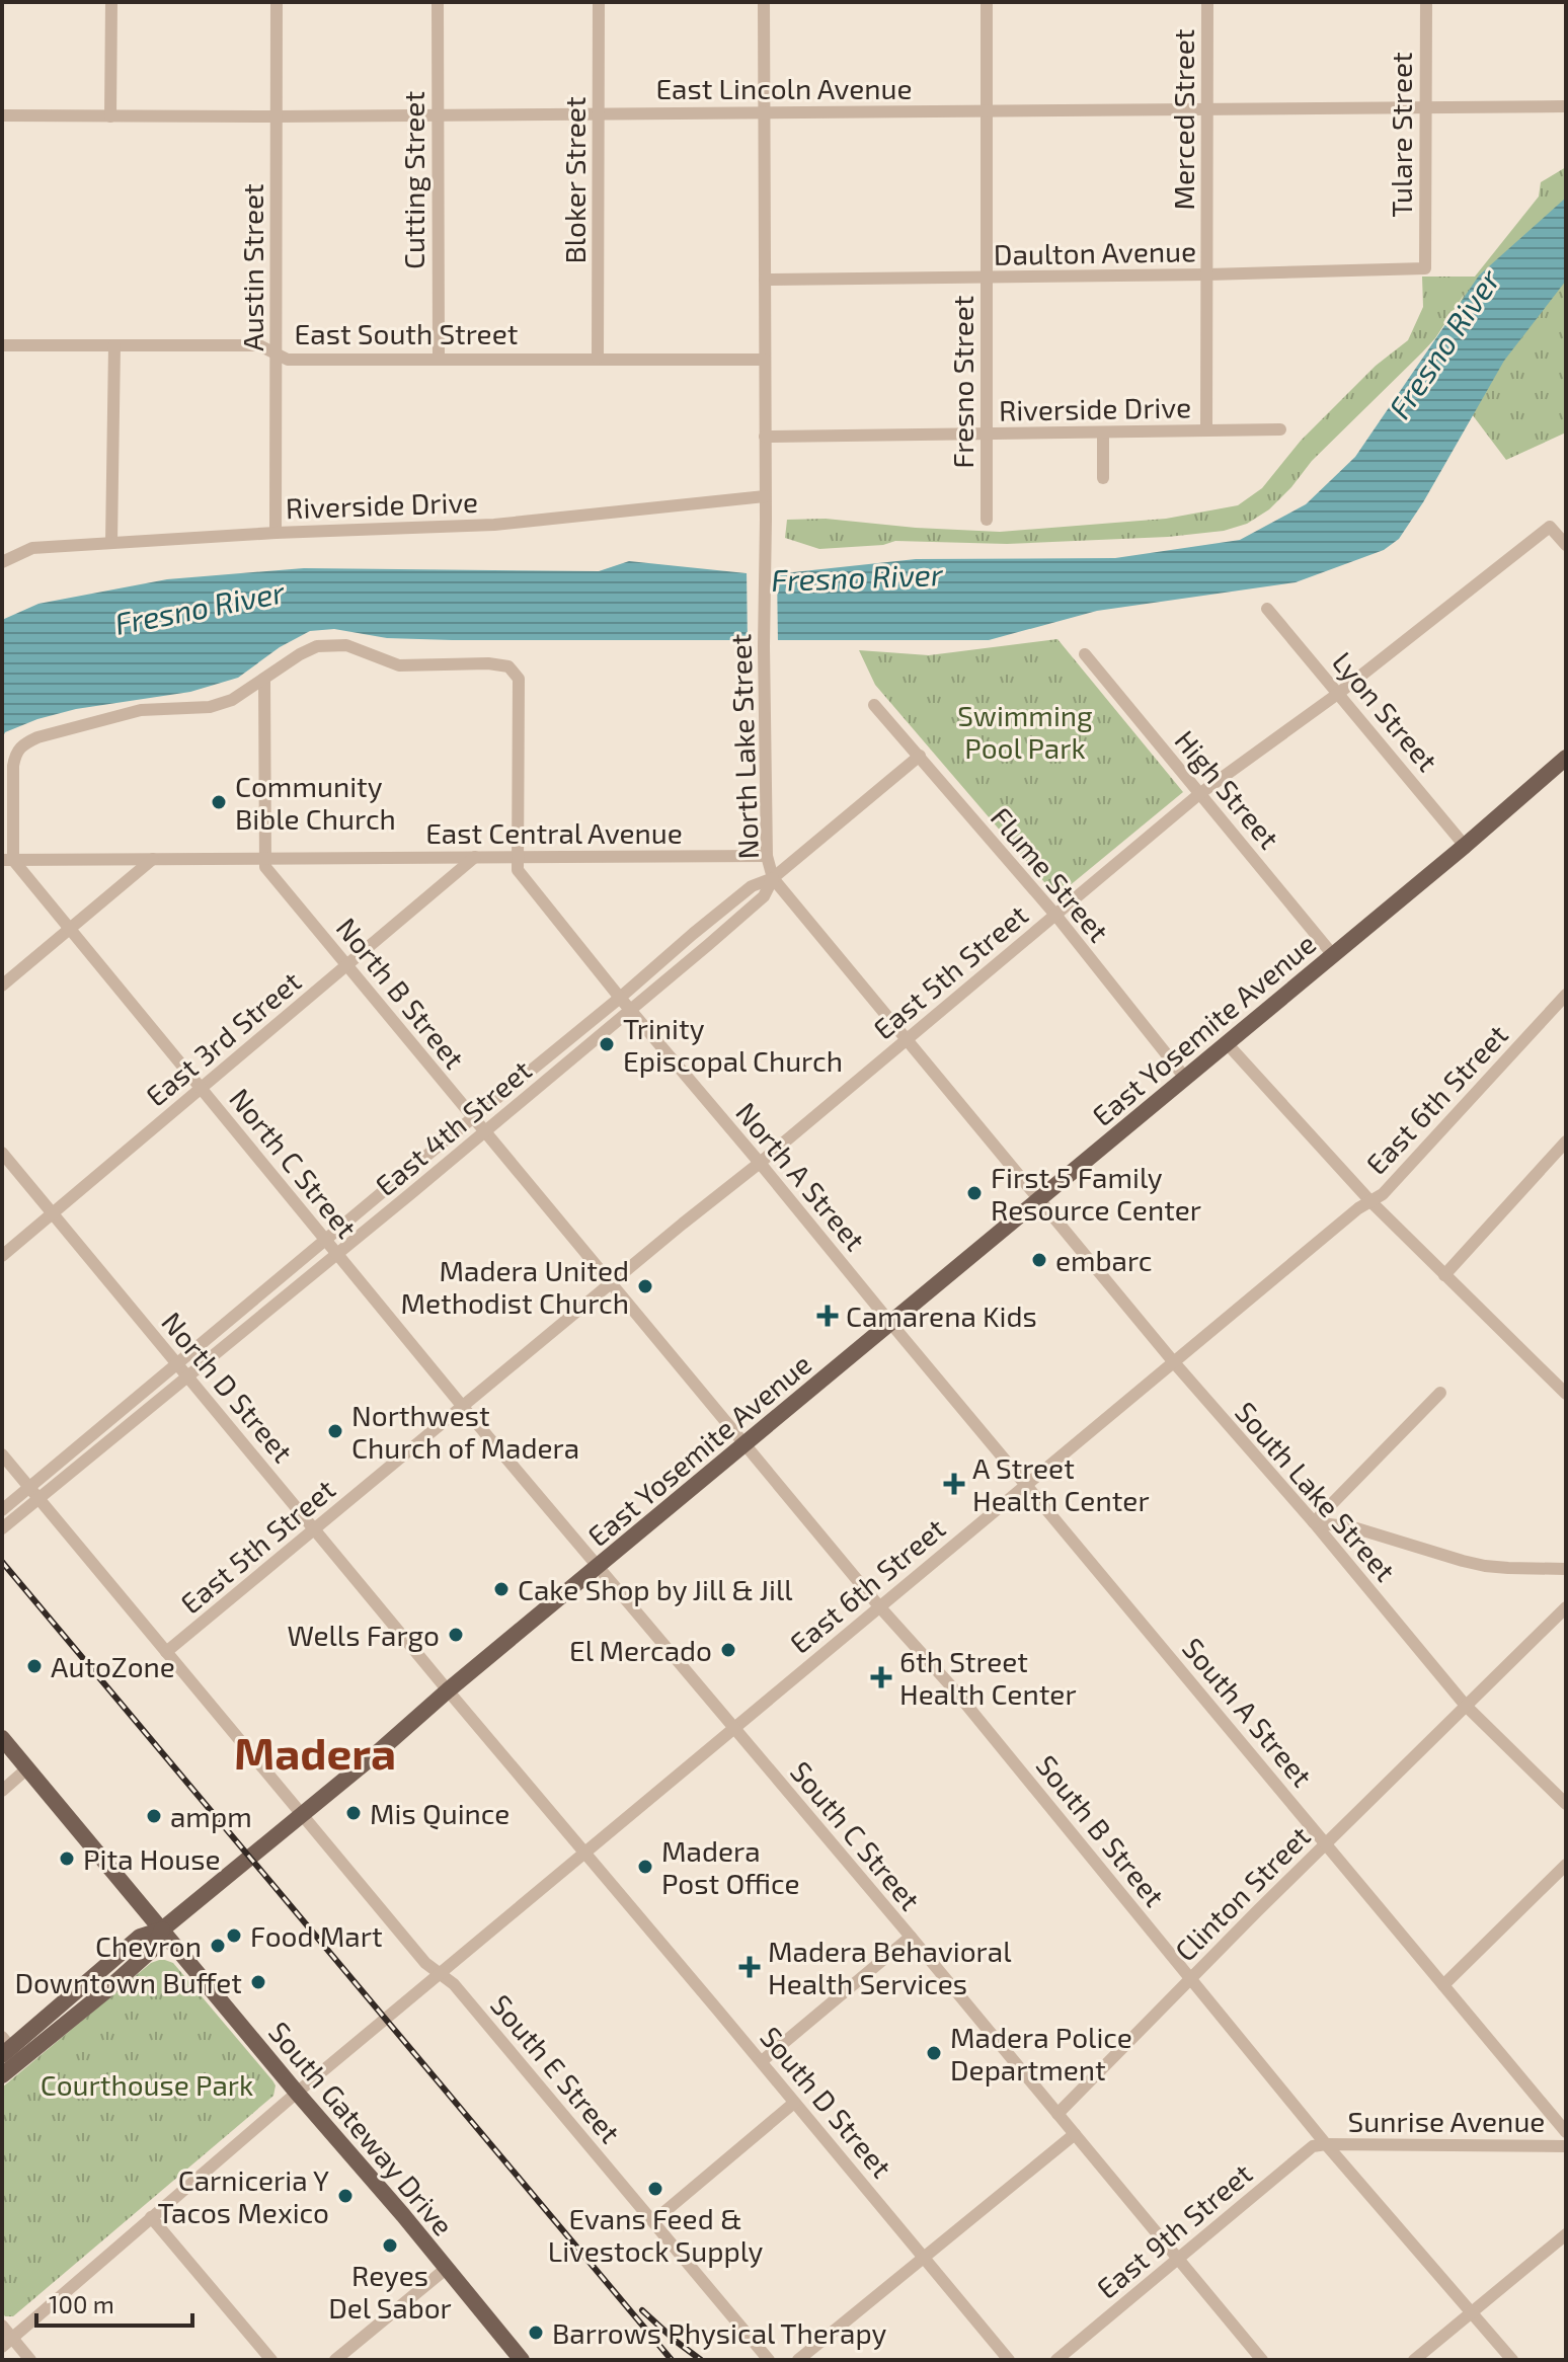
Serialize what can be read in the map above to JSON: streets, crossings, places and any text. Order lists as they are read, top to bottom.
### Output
{
  "streets": {
    "main road": ["East Yosemite Avenue", "South Gateway Drive"],
    "street": [
      "East Lincoln Avenue",
      "Merced Street",
      "Tulare Street",
      "Cutting Street",
      "Bloker Street",
      "Daulton Avenue",
      "Austin Street",
      "East South Street",
      "Fresno Street",
      "Riverside Drive",
      "Lyon Street",
      "North Lake Street",
      "High Street",
      "East Central Avenue",
      "Flume Street",
      "East 5th Street",
      "North B Street",
      "East 3rd Street",
      "East 6th Street",
      "East 4th Street",
      "North C Street",
      "North A Street",
      "North D Street",
      "South Lake Street",
      "South A Street",
      "South B Street",
      "South C Street",
      "Clinton Street",
      "South E Street",
      "South D Street",
      "Sunrise Avenue",
      "East 9th Street"
    ]
  },
  "crossings": [
    ["East Lincoln Avenue", "Merced Street"],
    ["East Lincoln Avenue", "Tulare Street"],
    ["East Lincoln Avenue", "Cutting Street"],
    ["East Lincoln Avenue", "Bloker Street"],
    ["East Lincoln Avenue", "Austin Street"],
    ["East Lincoln Avenue", "Fresno Street"],
    ["East Lincoln Avenue", "North Lake Street"],
    ["Merced Street", "Daulton Avenue"],
    ["Merced Street", "Riverside Drive"],
    ["Tulare Street", "Daulton Avenue"],
    ["Cutting Street", "East South Street"],
    ["Bloker Street", "East South Street"],
    ["Daulton Avenue", "Fresno Street"],
    ["Daulton Avenue", "North Lake Street"],
    ["Austin Street", "East South Street"],
    ["Austin Street", "Riverside Drive"],
    ["East South Street", "North Lake Street"],
    ["Fresno Street", "Riverside Drive"],
    ["Riverside Drive", "North Lake Street"],
    ["Lyon Street", "East 5th Street"],
    ["Lyon Street", "East Yosemite Avenue"],
    ["North Lake Street", "East Central Avenue"],
    ["North Lake Street", "East 5th Street"],
    ["North Lake Street", "East Yosemite Avenue"],
    ["North Lake Street", "East 4th Street"],
    ["North Lake Street", "South Lake Street"],
    ["High Street", "East 5th Street"],
    ["High Street", "East Yosemite Avenue"],
    ["East Central Avenue", "North B Street"],
    ["East Central Avenue", "East 3rd Street"],
    ["East Central Avenue", "North C Street"],
    ["East Central Avenue", "North A Street"],
    ["Flume Street", "East 5th Street"],
    ["Flume Street", "East Yosemite Avenue"],
    ["Flume Street", "East 4th Street"],
    ["East 5th Street", "North B Street"],
    ["East 5th Street", "North C Street"],
    ["East 5th Street", "North A Street"],
    ["East 5th Street", "North D Street"],
    ["East 5th Street", "South E Street"],
    ["North B Street", "East Yosemite Avenue"],
    ["North B Street", "East 3rd Street"],
    ["North B Street", "East 4th Street"],
    ["North B Street", "South B Street"],
    ["East Yosemite Avenue", "North C Street"],
    ["East Yosemite Avenue", "North A Street"],
    ["East Yosemite Avenue", "North D Street"],
    ["East Yosemite Avenue", "South Lake Street"],
    ["East Yosemite Avenue", "South A Street"],
    ["East Yosemite Avenue", "South B Street"],
    ["East Yosemite Avenue", "South C Street"],
    ["East Yosemite Avenue", "South E Street"],
    ["East Yosemite Avenue", "South D Street"],
    ["East Yosemite Avenue", "South Gateway Drive"],
    ["East 3rd Street", "North C Street"],
    ["East 3rd Street", "North D Street"],
    ["East 6th Street", "South Lake Street"],
    ["East 6th Street", "South A Street"],
    ["East 6th Street", "South B Street"],
    ["East 6th Street", "South C Street"],
    ["East 6th Street", "South E Street"],
    ["East 6th Street", "South D Street"],
    ["East 6th Street", "South Gateway Drive"],
    ["East 4th Street", "North C Street"],
    ["East 4th Street", "North A Street"],
    ["East 4th Street", "North D Street"],
    ["East 4th Street", "South E Street"],
    ["North C Street", "South C Street"],
    ["North A Street", "South A Street"],
    ["North D Street", "South D Street"],
    ["South Lake Street", "Clinton Street"],
    ["South A Street", "Clinton Street"],
    ["South B Street", "Clinton Street"],
    ["South B Street", "Sunrise Avenue"],
    ["South B Street", "East 9th Street"],
    ["South C Street", "Clinton Street"],
    ["South C Street", "East 9th Street"],
    ["Sunrise Avenue", "East 9th Street"]
  ],
  "districts": ["Madera"],
  "water": ["Fresno River"],
  "parks": ["Swimming Pool Park", "Courthouse Park"],
  "places": {
    "other": [
      "Community Bible Church",
      "Trinity Episcopal Church",
      "First 5 Family Resource Center",
      "embarc",
      "Madera United Methodist Church",
      "Northwest Church of Madera",
      "Cake Shop by Jill & Jill",
      "Wells Fargo",
      "El Mercado",
      "AutoZone",
      "Mis Quince",
      "ampm",
      "Pita House",
      "Madera Post Office",
      "Food Mart",
      "Chevron",
      "Downtown Buffet",
      "Madera Police Department",
      "Evans Feed & Livestock Supply",
      "Carniceria Y Tacos Mexico",
      "Reyes Del Sabor",
      "Barrows Physical Therapy"
    ],
    "health": [
      "Camarena Kids",
      "A Street Health Center",
      "6th Street Health Center",
      "Madera Behavioral Health Services"
    ]
  },
  "scale_bar": "100 m"
}
